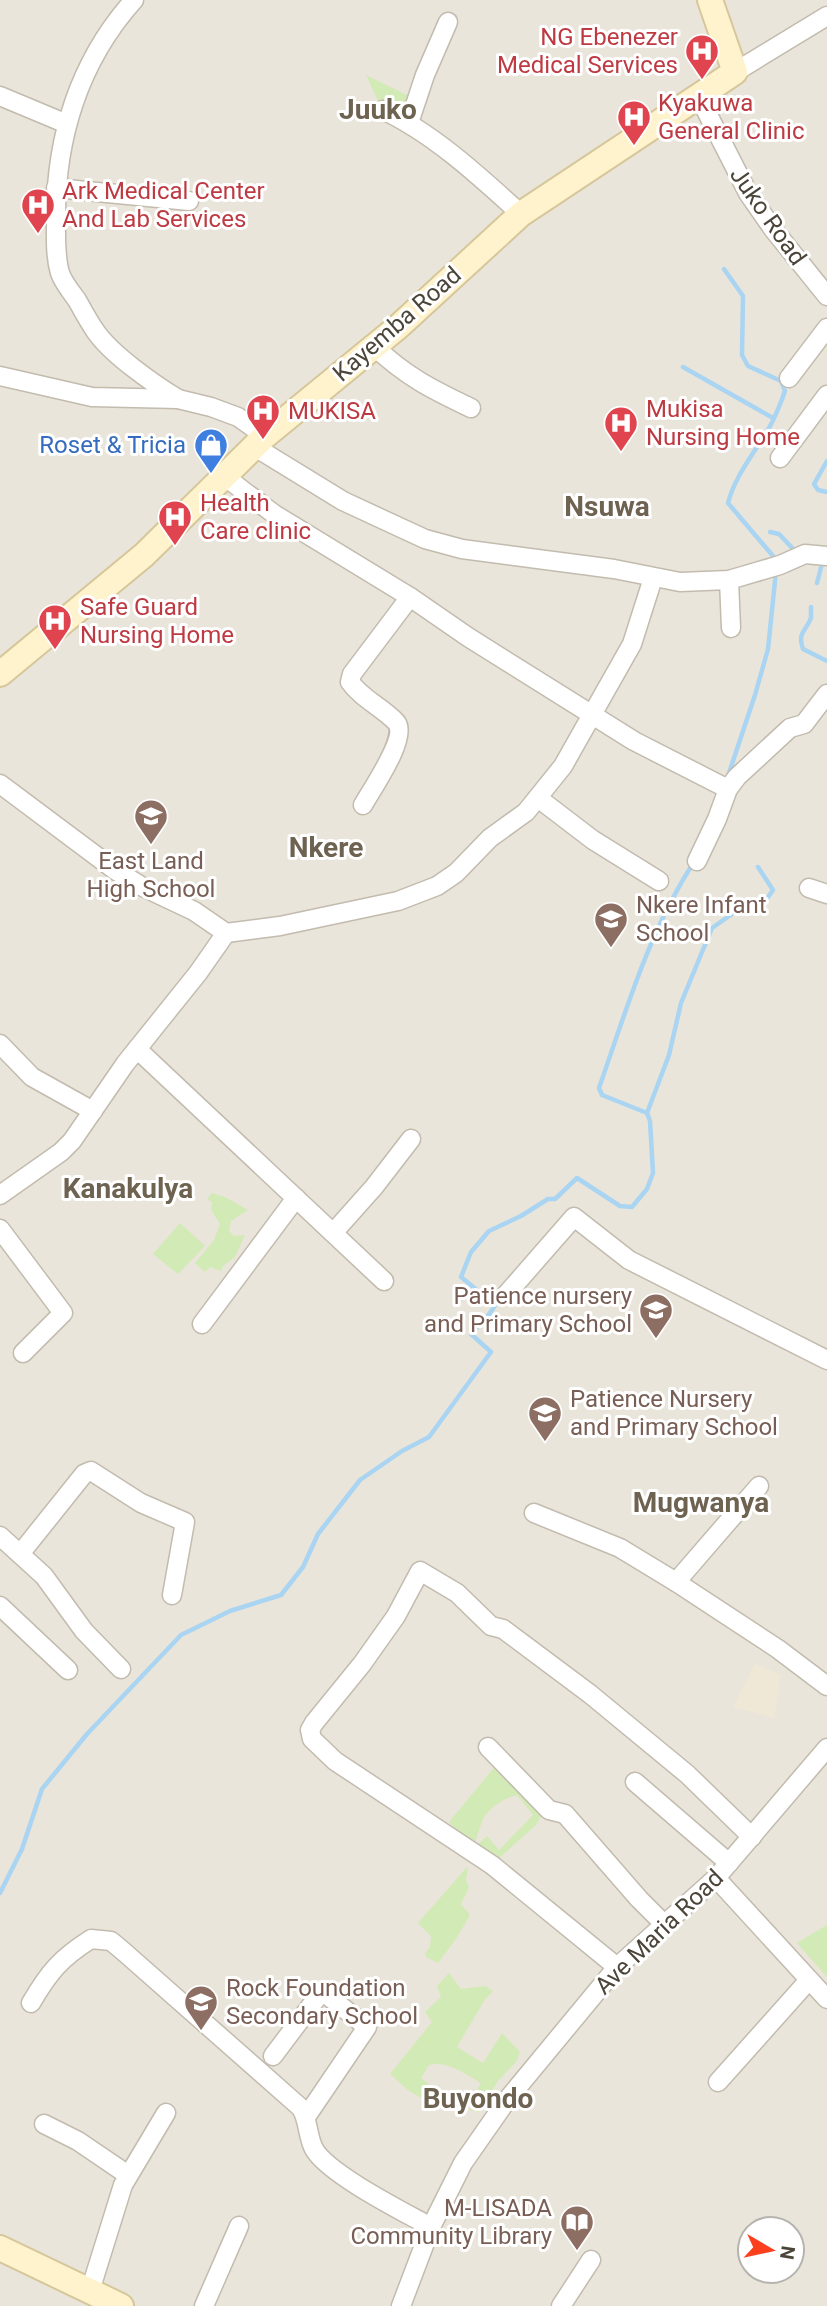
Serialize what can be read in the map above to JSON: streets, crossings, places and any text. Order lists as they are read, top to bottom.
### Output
{
  "streets": {
    "street": ["Juko Road", "Kayemba Road", "Ave Maria Road"]
  },
  "crossings": [
    ["Juko Road", "Kayemba Road"]
  ],
  "districts": [
    "Juuko",
    "Nsuwa",
    "Nkere",
    "Kanakulya",
    "Mugwanya",
    "Buyondo"
  ],
  "places": {
    "hospital": [
      "NG Ebenezer Medical Services",
      "Kyakuwa General Clinic",
      "Ark Medical Center And Lab Services",
      "MUKISA",
      "Mukisa Nursing Home",
      "Health Care clinic",
      "Safe Guard Nursing Home"
    ],
    "shop": ["Roset & Tricia"],
    "school or university": [
      "East Land High School",
      "Nkere Infant School",
      "Patience nursery and Primary School",
      "Patience Nursery and Primary School",
      "Rock Foundation Secondary School"
    ],
    "library": ["M-LISADA Community Library"]
  },
  "north": "right"
}
